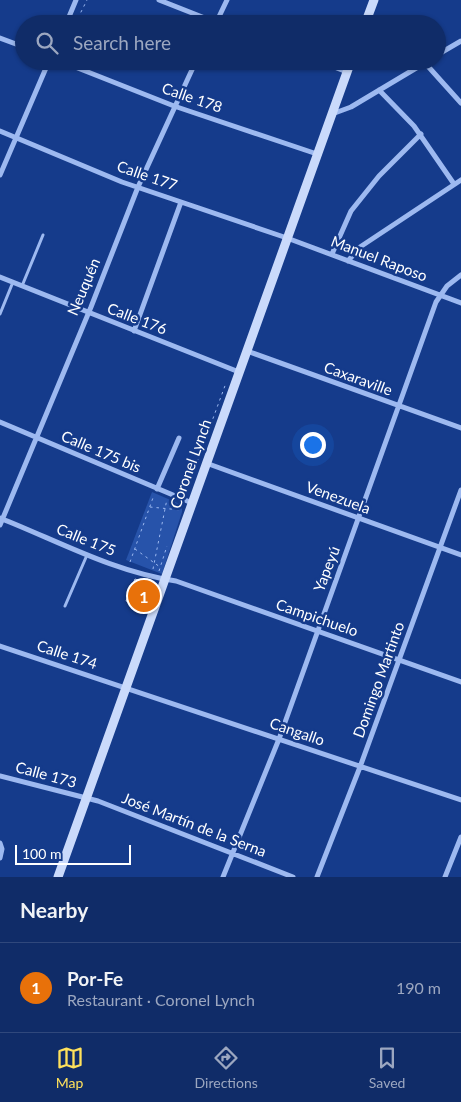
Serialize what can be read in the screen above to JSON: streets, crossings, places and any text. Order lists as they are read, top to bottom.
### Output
{
  "streets": {
    "main road": ["Coronel Lynch"],
    "street": [
      "Calle 178",
      "Calle 177",
      "Manuel Raposo",
      "Neuquén",
      "Calle 176",
      "Caxaraville",
      "Calle 175 bis",
      "Venezuela",
      "Calle 175",
      "Yapeyú",
      "Campichuelo",
      "Calle 174",
      "Domingo Martinto",
      "Cangallo",
      "Calle 173",
      "José Martín de la Serna"
    ]
  },
  "crossings": [
    ["Calle 178", "Neuquén"],
    ["Calle 178", "Coronel Lynch"],
    ["Calle 177", "Manuel Raposo"],
    ["Calle 177", "Neuquén"],
    ["Calle 177", "Coronel Lynch"],
    ["Manuel Raposo", "Coronel Lynch"],
    ["Manuel Raposo", "Yapeyú"],
    ["Neuquén", "Calle 176"],
    ["Neuquén", "Calle 175 bis"],
    ["Neuquén", "Calle 175"],
    ["Calle 176", "Coronel Lynch"],
    ["Caxaraville", "Coronel Lynch"],
    ["Caxaraville", "Yapeyú"],
    ["Calle 175 bis", "Coronel Lynch"],
    ["Coronel Lynch", "Venezuela"],
    ["Coronel Lynch", "Calle 175"],
    ["Coronel Lynch", "Campichuelo"],
    ["Coronel Lynch", "Calle 174"],
    ["Coronel Lynch", "Cangallo"],
    ["Coronel Lynch", "Calle 173"],
    ["Coronel Lynch", "José Martín de la Serna"],
    ["Venezuela", "Yapeyú"],
    ["Venezuela", "Domingo Martinto"],
    ["Calle 175", "Campichuelo"],
    ["Yapeyú", "Campichuelo"],
    ["Yapeyú", "Cangallo"],
    ["Yapeyú", "José Martín de la Serna"],
    ["Campichuelo", "Domingo Martinto"],
    ["Calle 174", "Cangallo"],
    ["Domingo Martinto", "Cangallo"],
    ["Calle 173", "José Martín de la Serna"]
  ],
  "scale_bar": "100 m",
  "page": {
    "search": "Search here",
    "pins": "1",
    "scale": "100 m",
    "heading": "Nearby",
    "list": [
      {
        "mark": "1",
        "name": "Por-Fe",
        "note": "Restaurant · Coronel Lynch",
        "value": "190 m"
      }
    ],
    "nav": ["Map", "Directions", "Saved"]
  }
}
